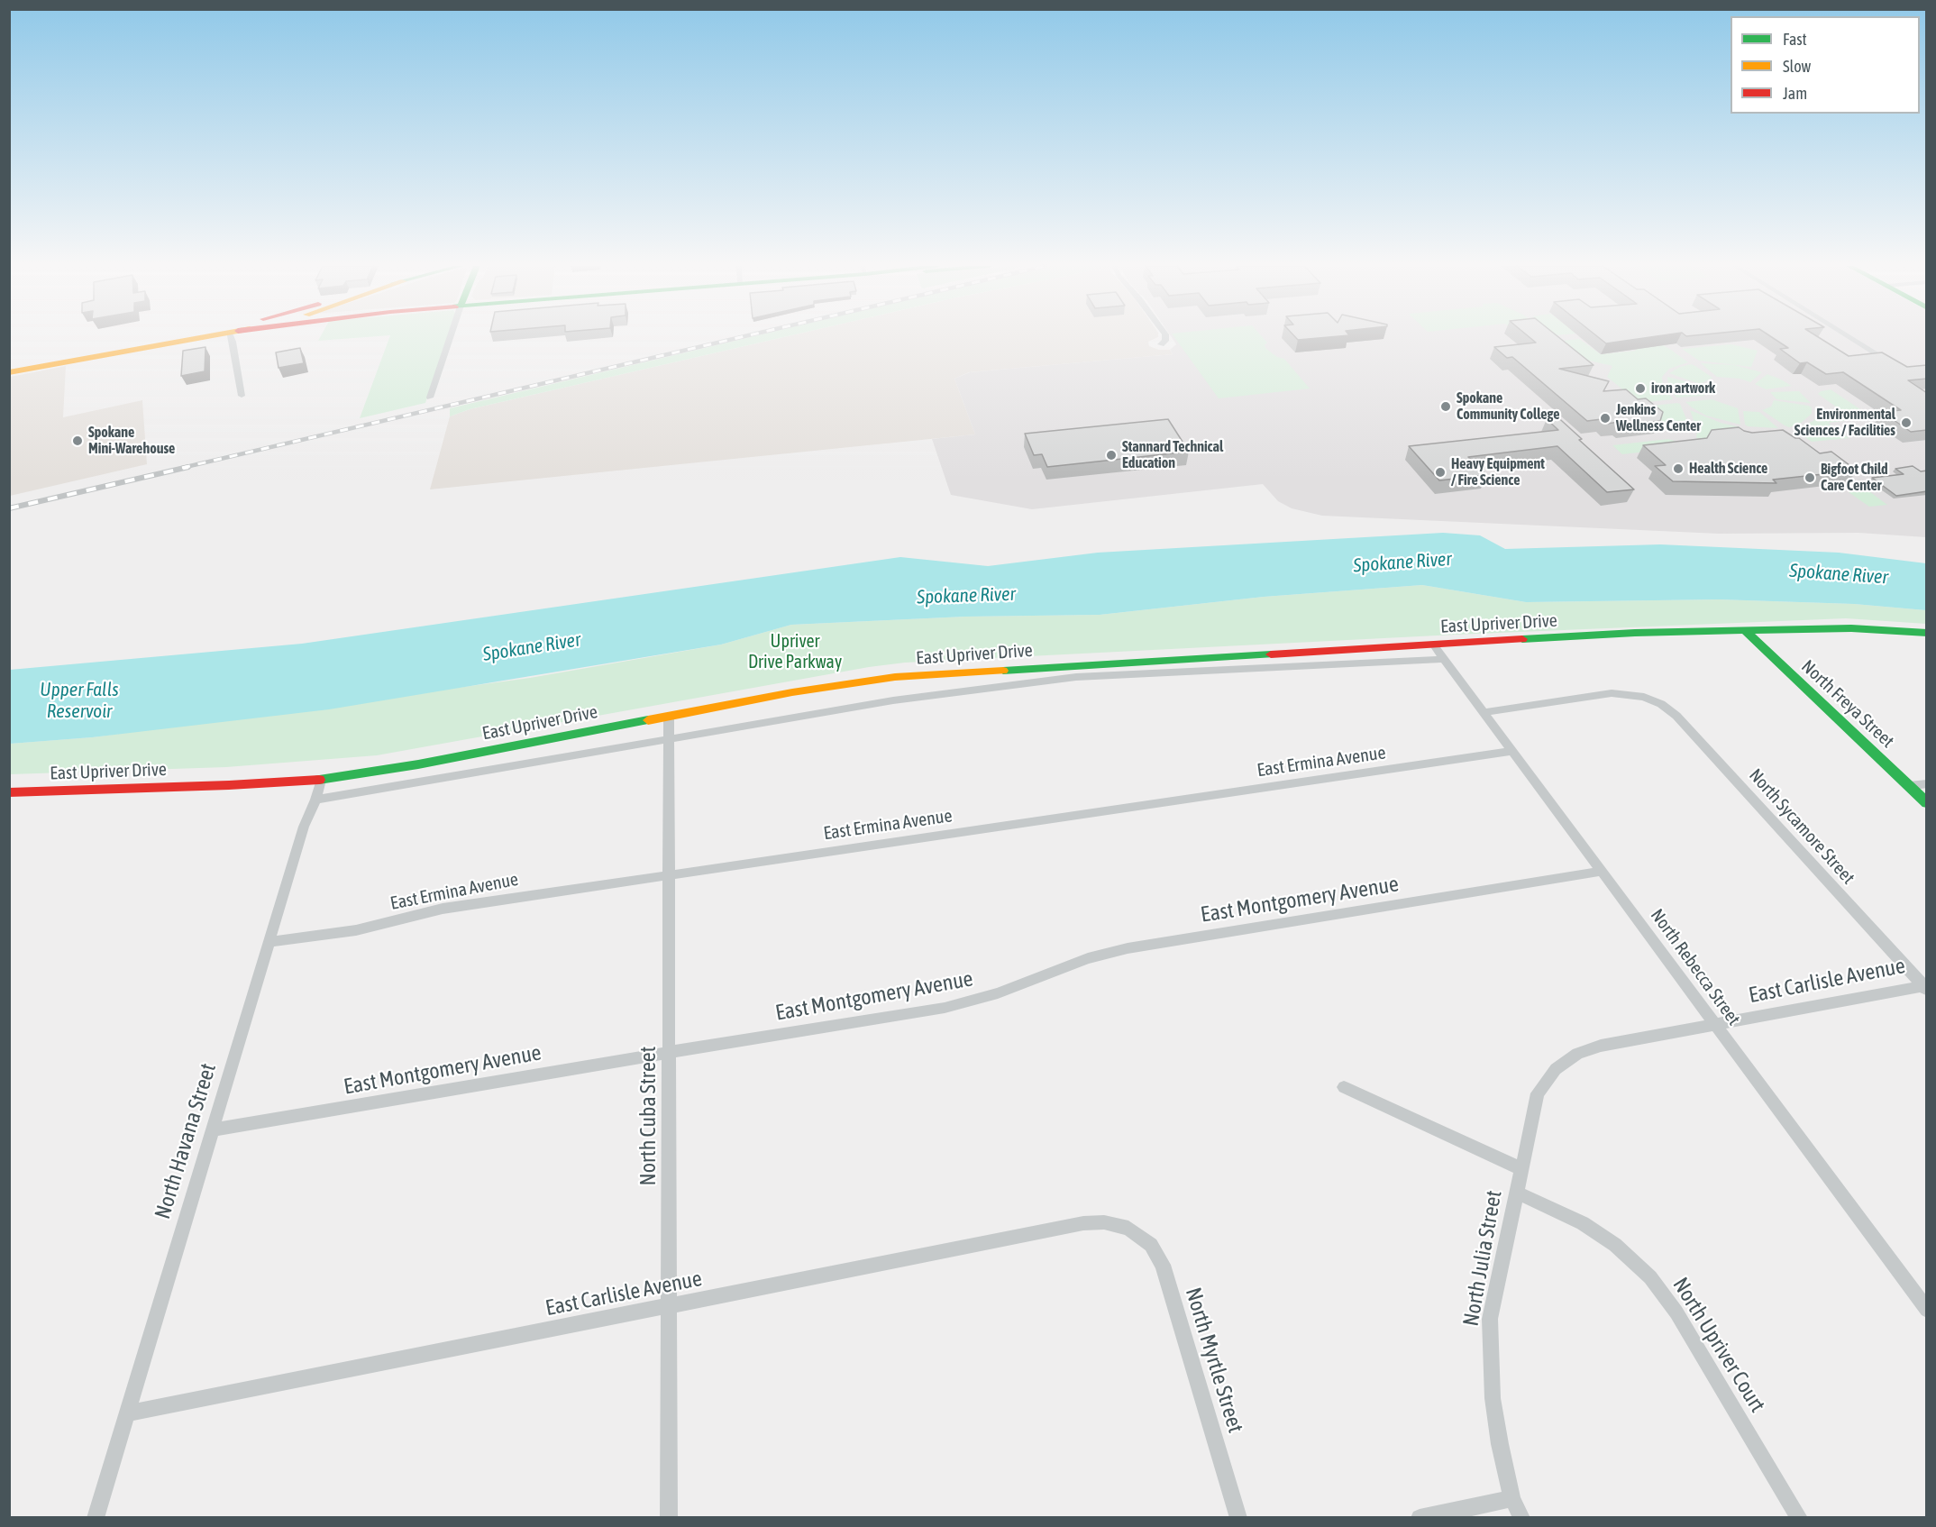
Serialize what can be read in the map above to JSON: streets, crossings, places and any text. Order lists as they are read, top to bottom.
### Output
{
  "streets": {
    "main road": ["East Upriver Drive", "North Freya Street"],
    "street": [
      "East Ermina Avenue",
      "North Sycamore Street",
      "East Montgomery Avenue",
      "North Rebecca Street",
      "East Carlisle Avenue",
      "North Cuba Street",
      "North Havana Street",
      "North Julia Street",
      "North Upriver Court",
      "North Myrtle Street"
    ]
  },
  "crossings": [
    ["East Upriver Drive", "North Freya Street"],
    ["East Upriver Drive", "North Rebecca Street"],
    ["East Upriver Drive", "North Cuba Street"],
    ["East Upriver Drive", "North Havana Street"],
    ["East Ermina Avenue", "North Rebecca Street"],
    ["East Ermina Avenue", "North Cuba Street"],
    ["East Ermina Avenue", "North Havana Street"],
    ["North Sycamore Street", "North Rebecca Street"],
    ["North Sycamore Street", "East Carlisle Avenue"],
    ["East Montgomery Avenue", "North Rebecca Street"],
    ["East Montgomery Avenue", "North Cuba Street"],
    ["East Montgomery Avenue", "North Havana Street"],
    ["North Rebecca Street", "East Carlisle Avenue"],
    ["East Carlisle Avenue", "North Cuba Street"],
    ["East Carlisle Avenue", "North Havana Street"],
    ["East Carlisle Avenue", "North Julia Street"],
    ["East Carlisle Avenue", "North Myrtle Street"],
    ["North Julia Street", "North Upriver Court"]
  ],
  "water": ["Spokane River", "Upper Falls Reservoir"],
  "parks": ["Upriver Drive Parkway"],
  "places": [
    "iron artwork",
    "Spokane Community College",
    "Jenkins Wellness Center",
    "Environmental Sciences / Facilities",
    "Spokane Mini-Warehouse",
    "Stannard Technical Education",
    "Health Science",
    "Heavy Equipment / Fire Science",
    "Bigfoot Child Care Center"
  ],
  "legend": ["Fast", "Slow", "Jam"]
}
